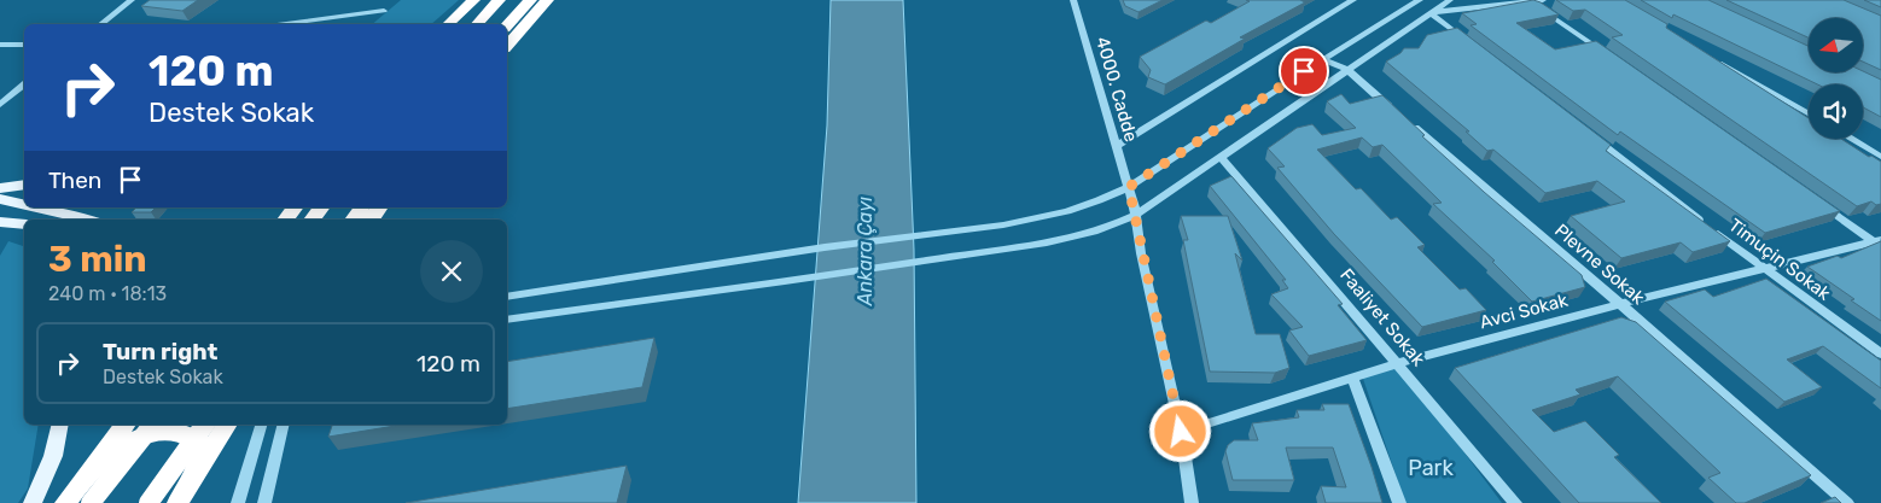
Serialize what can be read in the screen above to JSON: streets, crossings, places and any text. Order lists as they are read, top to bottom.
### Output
{
  "streets": {
    "street": [
      "4000. Cadde",
      "Timuçin Sokak",
      "Plevne Sokak",
      "Avci Sokak",
      "Faaliyet Sokak"
    ]
  },
  "crossings": [
    ["4000. Cadde", "Avci Sokak"],
    ["Timuçin Sokak", "Avci Sokak"],
    ["Plevne Sokak", "Avci Sokak"],
    ["Avci Sokak", "Faaliyet Sokak"]
  ],
  "water": ["Ankara Çayı"],
  "parks": ["Park"],
  "north": "left",
  "page": {
    "turn": ["120 m", "Destek Sokak"],
    "then": "Then",
    "heading": ["3 min", "240 m · 18:13"],
    "list": [
      {
        "name": "Turn right",
        "note": "Destek Sokak",
        "value": "120 m"
      }
    ]
  }
}
